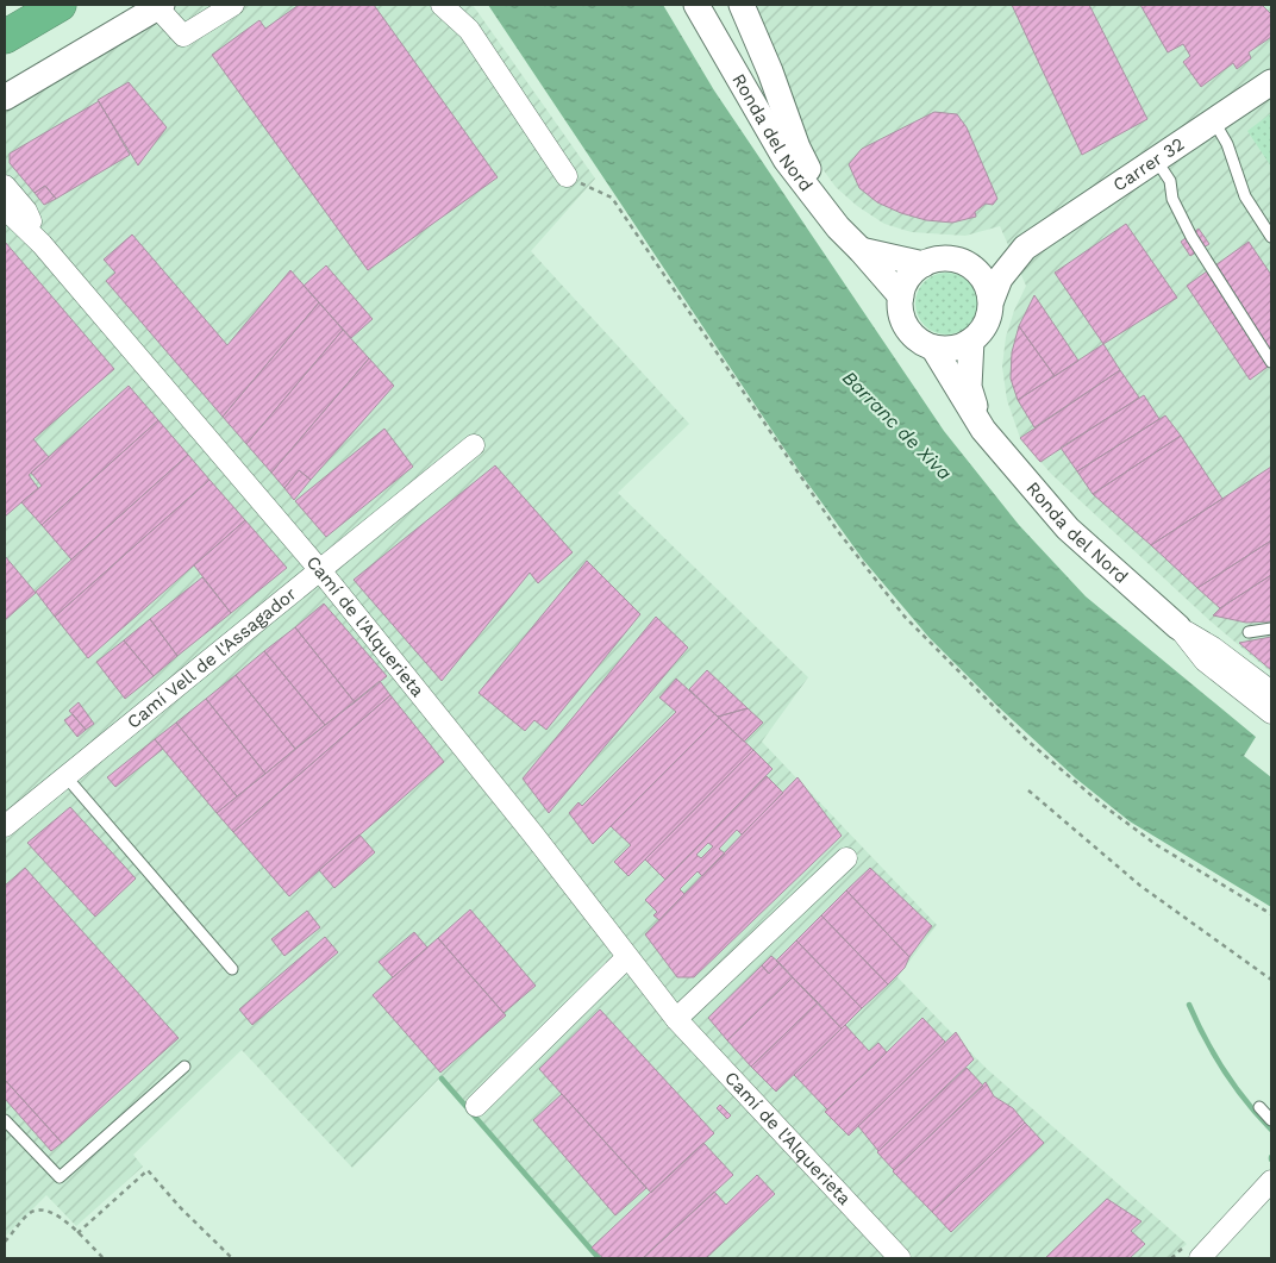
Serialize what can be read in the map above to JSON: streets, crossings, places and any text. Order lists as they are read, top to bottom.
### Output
{
  "streets": {
    "street": [
      "Ronda del Nord",
      "Carrer 32",
      "Camí de l'Alquerieta",
      "Camí Vell de l'Assagador"
    ]
  },
  "crossings": [
    ["Ronda del Nord", "Carrer 32"],
    ["Camí de l'Alquerieta", "Camí Vell de l'Assagador"]
  ],
  "water": ["Barranc de Xiva"]
}
